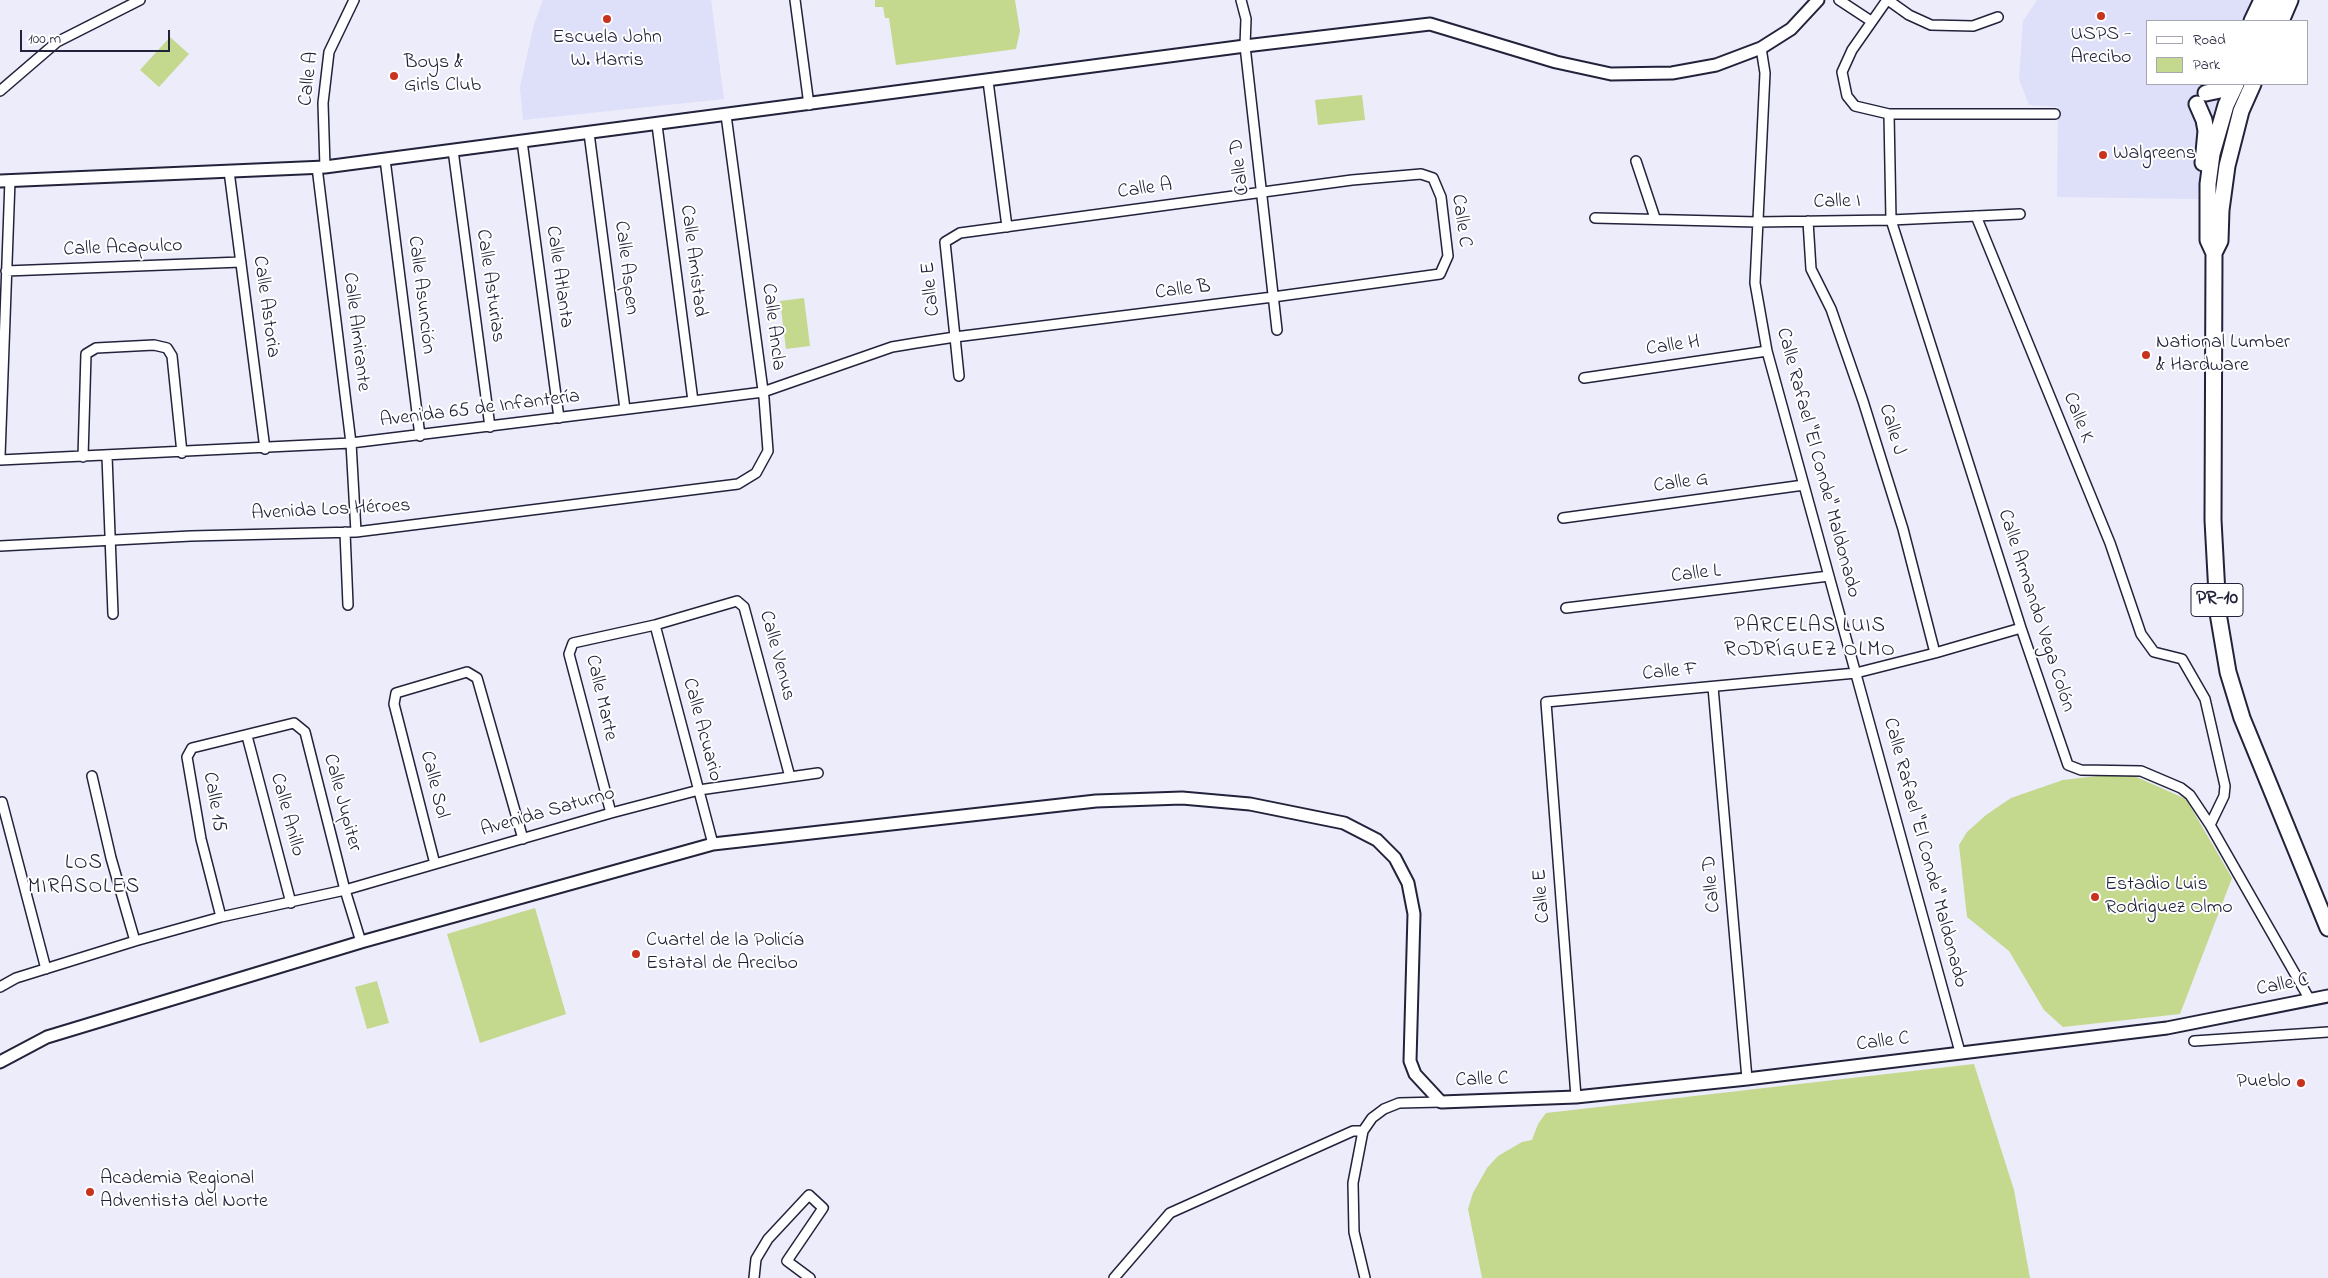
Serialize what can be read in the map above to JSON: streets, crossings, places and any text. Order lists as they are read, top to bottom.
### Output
{
  "streets": {
    "main road": ["PR-10"],
    "street": [
      "Calle A",
      "Calle D",
      "Calle I",
      "Calle C",
      "Calle Acapulco",
      "Calle Amistad",
      "Calle Aspen",
      "Calle Atlanta",
      "Calle Asturias",
      "Calle E",
      "Calle B",
      "Calle Asunción",
      "Calle Astoria",
      "Calle Ancla",
      "Calle Almirante",
      "Calle H",
      "Avenida 65 de Infantería",
      "Calle K",
      "Calle J",
      "Calle Rafael \"El Conde\" Maldonado",
      "Calle G",
      "Avenida Los Héroes",
      "Calle L",
      "Calle Armando Vega Colón",
      "Calle Venus",
      "Calle F",
      "Calle Marte",
      "Calle Acuario",
      "Calle Sol",
      "Calle 15",
      "Calle Jupiter",
      "Avenida Saturno",
      "Calle Anillo"
    ]
  },
  "crossings": [
    ["Calle A", "Calle D"],
    ["Calle A", "Calle C"],
    ["Calle A", "Calle E"],
    ["Calle A", "Calle Almirante"],
    ["Calle D", "Calle C"],
    ["Calle D", "Calle B"],
    ["Calle D", "Calle F"],
    ["Calle I", "Calle K"],
    ["Calle I", "Calle J"],
    ["Calle I", "Calle Rafael \"El Conde\" Maldonado"],
    ["Calle I", "Calle Armando Vega Colón"],
    ["Calle C", "Calle E"],
    ["Calle C", "Calle B"],
    ["Calle C", "Calle Rafael \"El Conde\" Maldonado"],
    ["Calle C", "Calle Armando Vega Colón"],
    ["Calle Acapulco", "Calle Astoria"],
    ["Calle Amistad", "Avenida 65 de Infantería"],
    ["Calle Aspen", "Avenida 65 de Infantería"],
    ["Calle Atlanta", "Avenida 65 de Infantería"],
    ["Calle Asturias", "Avenida 65 de Infantería"],
    ["Calle E", "Calle B"],
    ["Calle E", "Avenida 65 de Infantería"],
    ["Calle E", "Calle F"],
    ["Calle B", "Avenida 65 de Infantería"],
    ["Calle Asunción", "Avenida 65 de Infantería"],
    ["Calle Astoria", "Avenida 65 de Infantería"],
    ["Calle Ancla", "Avenida 65 de Infantería"],
    ["Calle Ancla", "Avenida Los Héroes"],
    ["Calle Almirante", "Avenida 65 de Infantería"],
    ["Calle Almirante", "Avenida Los Héroes"],
    ["Calle H", "Calle Rafael \"El Conde\" Maldonado"],
    ["Calle K", "Calle Armando Vega Colón"],
    ["Calle J", "Calle F"],
    ["Calle Rafael \"El Conde\" Maldonado", "Calle G"],
    ["Calle Rafael \"El Conde\" Maldonado", "Calle L"],
    ["Calle Rafael \"El Conde\" Maldonado", "Calle F"],
    ["Calle Armando Vega Colón", "Calle F"],
    ["Calle Venus", "Calle Marte"],
    ["Calle Venus", "Calle Acuario"],
    ["Calle Venus", "Avenida Saturno"],
    ["Calle Marte", "Calle Acuario"],
    ["Calle Marte", "Avenida Saturno"],
    ["Calle Acuario", "Avenida Saturno"],
    ["Calle Sol", "Avenida Saturno"],
    ["Calle 15", "Calle Jupiter"],
    ["Calle 15", "Avenida Saturno"],
    ["Calle 15", "Calle Anillo"],
    ["Calle Jupiter", "Avenida Saturno"],
    ["Calle Jupiter", "Calle Anillo"],
    ["Avenida Saturno", "Calle Anillo"]
  ],
  "districts": ["PARCELAS LUIS RODRÍGUEZ OLMO", "LOS MIRASOLES"],
  "places": [
    "USPS - Arecibo",
    "Escuela John W. Harris",
    "Boys & Girls Club",
    "Walgreens",
    "National Lumber & Hardware",
    "Estadio Luis Rodriguez Olmo",
    "Cuartel de la Policía Estatal de Arecibo",
    "Pueblo",
    "Academia Regional Adventista del Norte"
  ],
  "legend": ["Road", "Park"],
  "scale_bar": "100 m"
}
